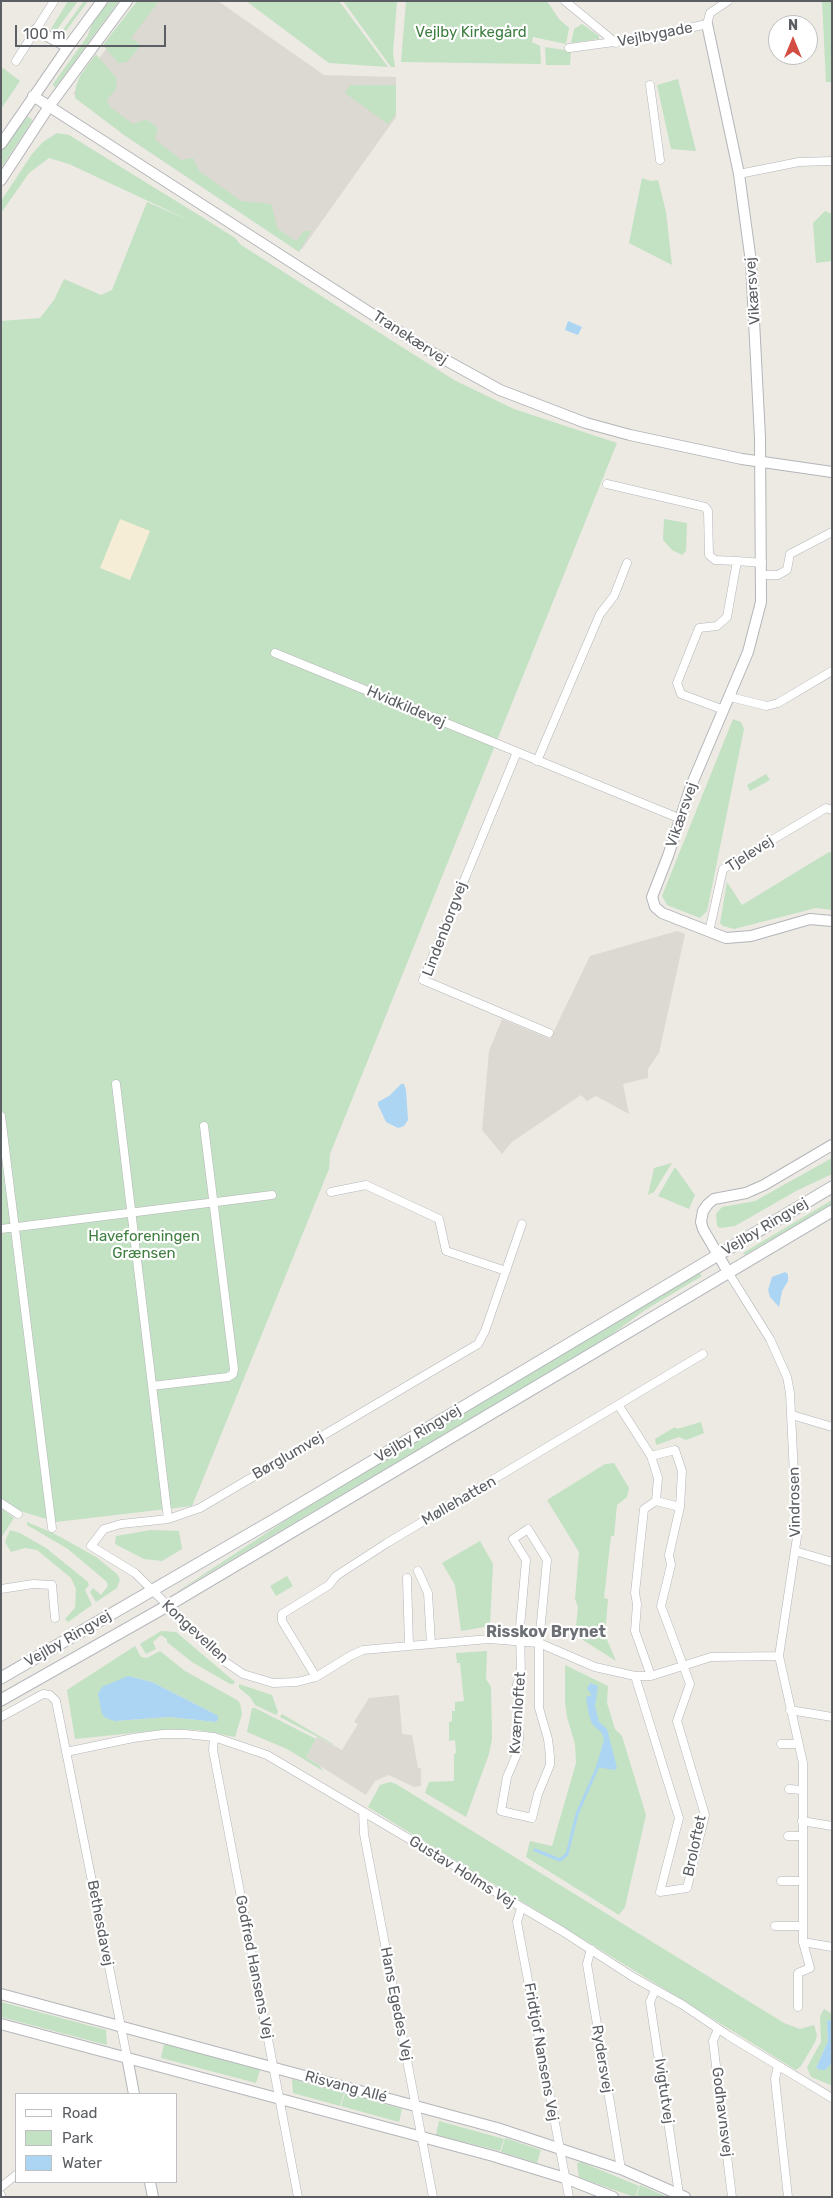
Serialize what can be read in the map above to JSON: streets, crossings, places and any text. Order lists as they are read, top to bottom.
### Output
{
  "streets": {
    "main road": ["Vejlby Ringvej"],
    "street": [
      "Vejlbygade",
      "Vikærsvej",
      "Tranekærvej",
      "Hvidkildevej",
      "Tjelevej",
      "Lindenborgvej",
      "Børglumvej",
      "Møllehatten",
      "Vindrosen",
      "Kongevellen",
      "Kværnloftet",
      "Broloftet",
      "Gustav Holms Vej",
      "Bethesdavej",
      "Godfred Hansens Vej",
      "Hans Egedes Vej",
      "Fridtjof Nansens Vej",
      "Rydersvej",
      "Risvang Allé",
      "Ivigtutvej",
      "Godhavnsvej"
    ]
  },
  "crossings": [
    ["Vejlbygade", "Vikærsvej"],
    ["Vikærsvej", "Tranekærvej"],
    ["Vikærsvej", "Hvidkildevej"],
    ["Vikærsvej", "Tjelevej"],
    ["Hvidkildevej", "Lindenborgvej"],
    ["Vejlby Ringvej", "Børglumvej"],
    ["Vejlby Ringvej", "Vindrosen"],
    ["Vejlby Ringvej", "Kongevellen"],
    ["Børglumvej", "Kongevellen"],
    ["Møllehatten", "Kongevellen"],
    ["Vindrosen", "Kongevellen"],
    ["Kongevellen", "Kværnloftet"],
    ["Kongevellen", "Broloftet"],
    ["Gustav Holms Vej", "Bethesdavej"],
    ["Gustav Holms Vej", "Godfred Hansens Vej"],
    ["Gustav Holms Vej", "Hans Egedes Vej"],
    ["Gustav Holms Vej", "Fridtjof Nansens Vej"],
    ["Gustav Holms Vej", "Rydersvej"],
    ["Gustav Holms Vej", "Ivigtutvej"],
    ["Gustav Holms Vej", "Godhavnsvej"],
    ["Bethesdavej", "Risvang Allé"],
    ["Godfred Hansens Vej", "Risvang Allé"],
    ["Hans Egedes Vej", "Risvang Allé"],
    ["Fridtjof Nansens Vej", "Risvang Allé"],
    ["Rydersvej", "Risvang Allé"],
    ["Risvang Allé", "Ivigtutvej"]
  ],
  "districts": ["Risskov Brynet"],
  "parks": ["Vejlby Kirkegård", "Haveforeningen Grænsen"],
  "legend": ["Road", "Park", "Water"],
  "scale_bar": "100 m",
  "north": "top"
}
